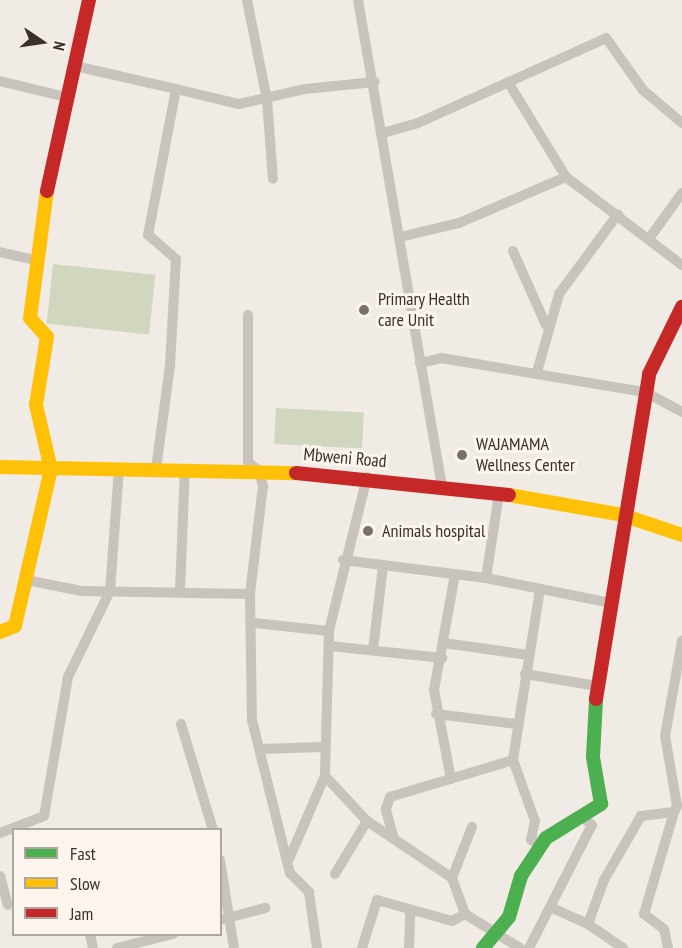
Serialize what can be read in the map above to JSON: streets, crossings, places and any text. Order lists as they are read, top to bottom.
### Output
{
  "streets": {
    "street": ["Mbweni Road"]
  },
  "places": ["Primary Health care Unit", "WAJAMAMA Wellness Center", "Animals hospital"],
  "legend": ["Fast", "Slow", "Jam"],
  "north": "right"
}
